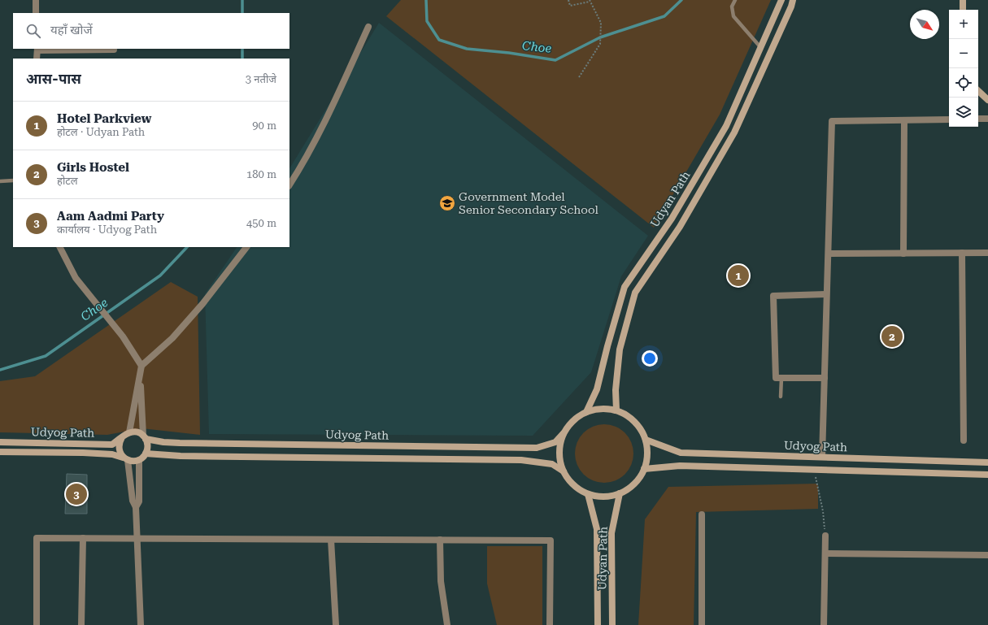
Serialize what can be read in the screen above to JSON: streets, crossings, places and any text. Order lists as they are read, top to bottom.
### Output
{
  "streets": {
    "main road": ["Udyan Path", "Udyog Path"]
  },
  "crossings": [
    ["Udyan Path", "Udyog Path"]
  ],
  "water": ["Choe"],
  "places": {
    "school or university": ["Government Model Senior Secondary School"]
  },
  "north": "bottom right",
  "page": {
    "map_buttons": ["+", "−"],
    "search": "यहाँ खोजें",
    "heading": ["आस-पास", "3 नतीजे"],
    "list": [
      {
        "mark": "1",
        "name": "Hotel Parkview",
        "note": "होटल · Udyan Path",
        "value": "90 m"
      },
      {
        "mark": "2",
        "name": "Girls Hostel",
        "note": "होटल",
        "value": "180 m"
      },
      {
        "mark": "3",
        "name": "Aam Aadmi Party",
        "note": "कार्यालय · Udyog Path",
        "value": "450 m"
      }
    ],
    "pins": ["1", "2", "3"]
  }
}
